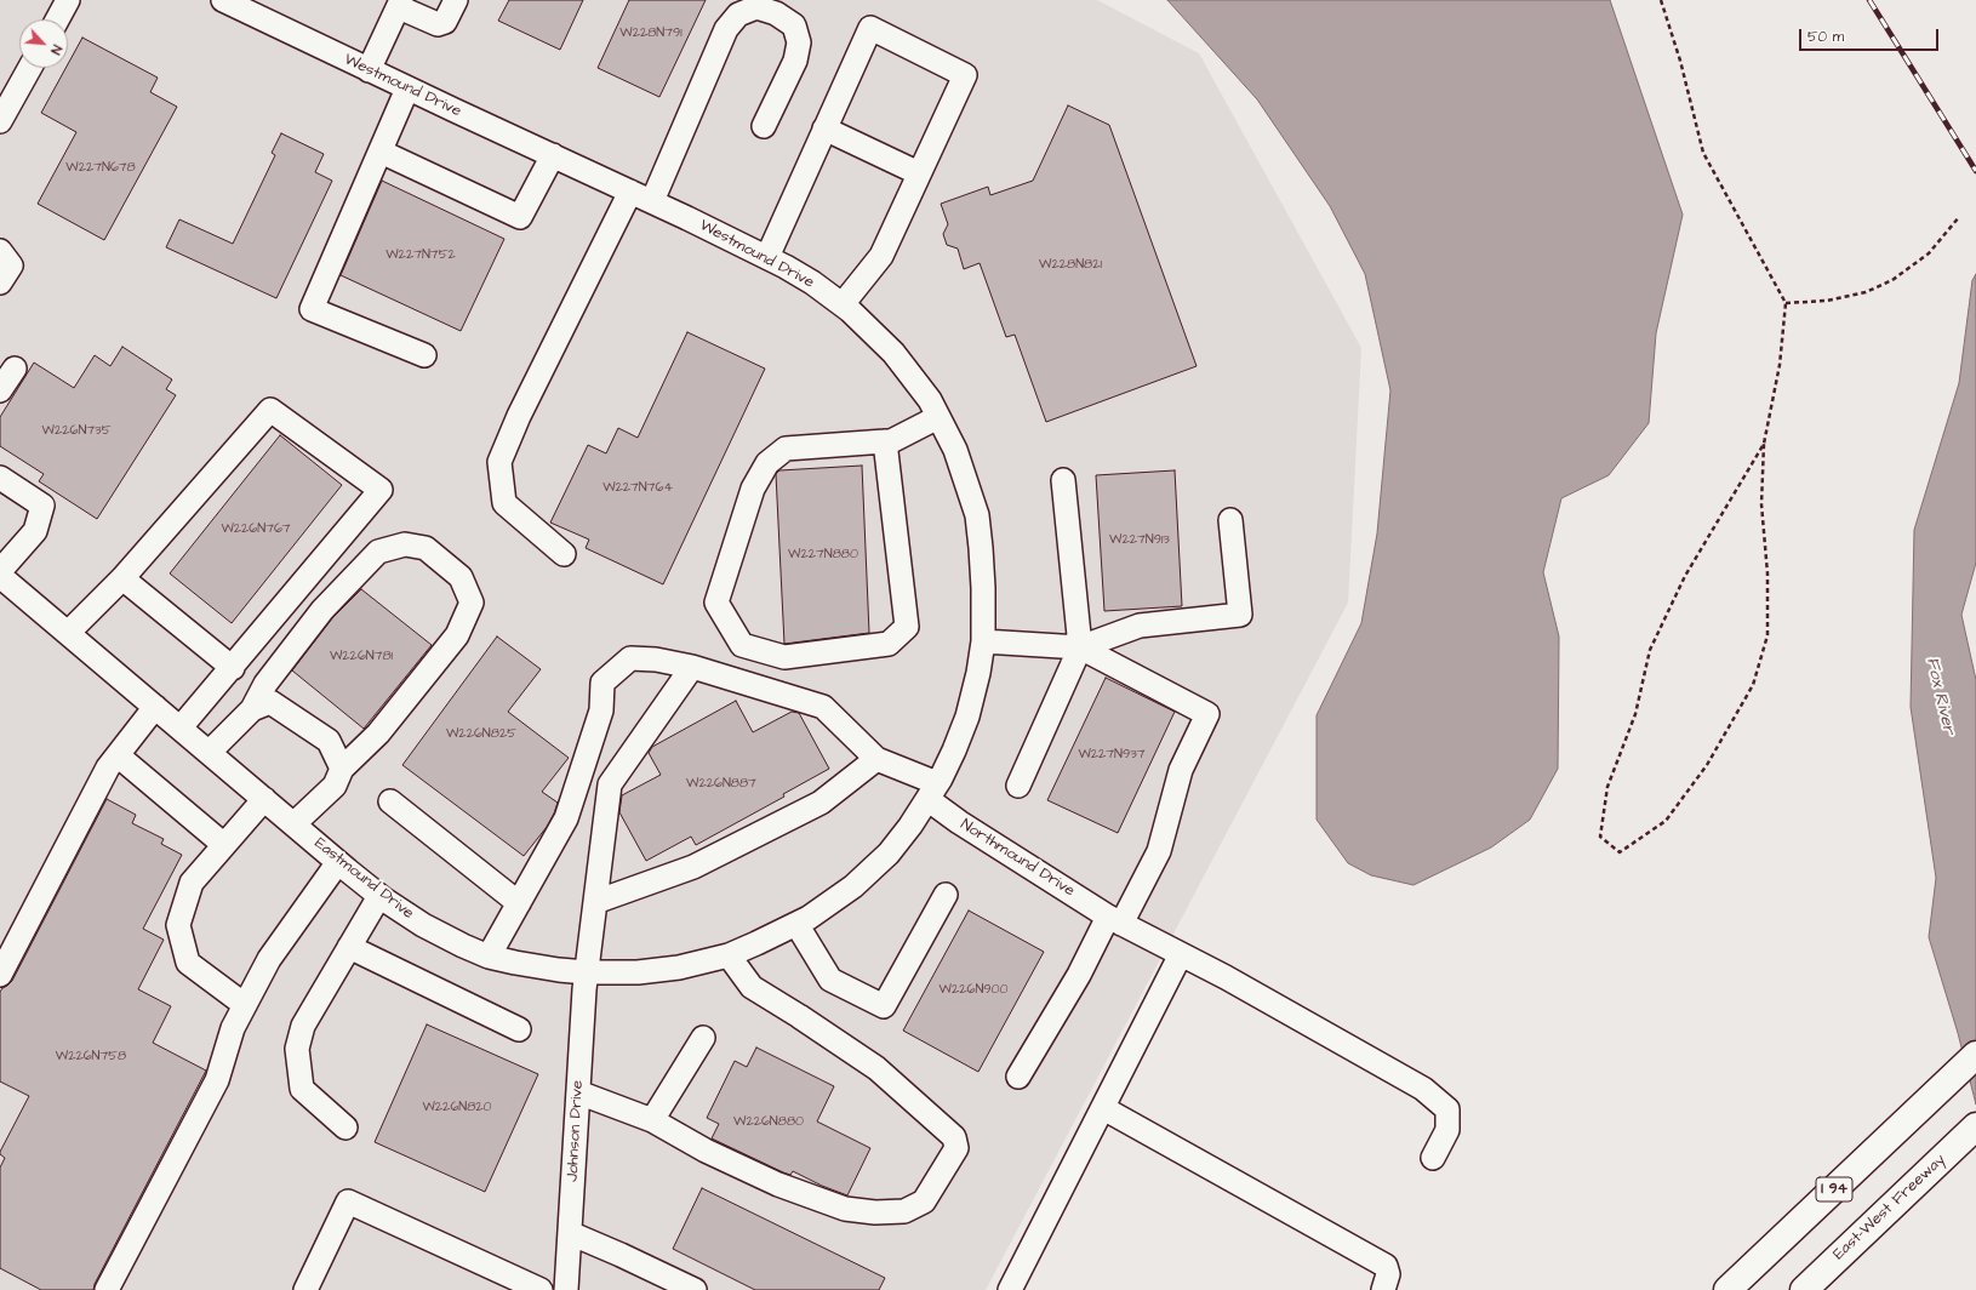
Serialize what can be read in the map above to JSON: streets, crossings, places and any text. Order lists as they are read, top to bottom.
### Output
{
  "streets": {
    "highway": ["I 94", "East-West Freeway"],
    "street": [
      "Westmound Drive",
      "Northmound Drive",
      "Eastmound Drive",
      "Johnson Drive"
    ]
  },
  "crossings": [
    ["Westmound Drive", "Northmound Drive"],
    ["Westmound Drive", "Eastmound Drive"],
    ["Northmound Drive", "Eastmound Drive"],
    ["Eastmound Drive", "Johnson Drive"]
  ],
  "water": ["Fox River"],
  "house_numbers": [
    "W228N791",
    "W227N678",
    "W227N752",
    "W228N821",
    "W226N735",
    "W227N764",
    "W226N767",
    "W227N913",
    "W227N880",
    "W226N781",
    "W226N825",
    "W227N937",
    "W226N887",
    "W226N900",
    "W226N758",
    "W226N820",
    "W226N880"
  ],
  "scale_bar": "50 m",
  "north": "bottom right"
}
